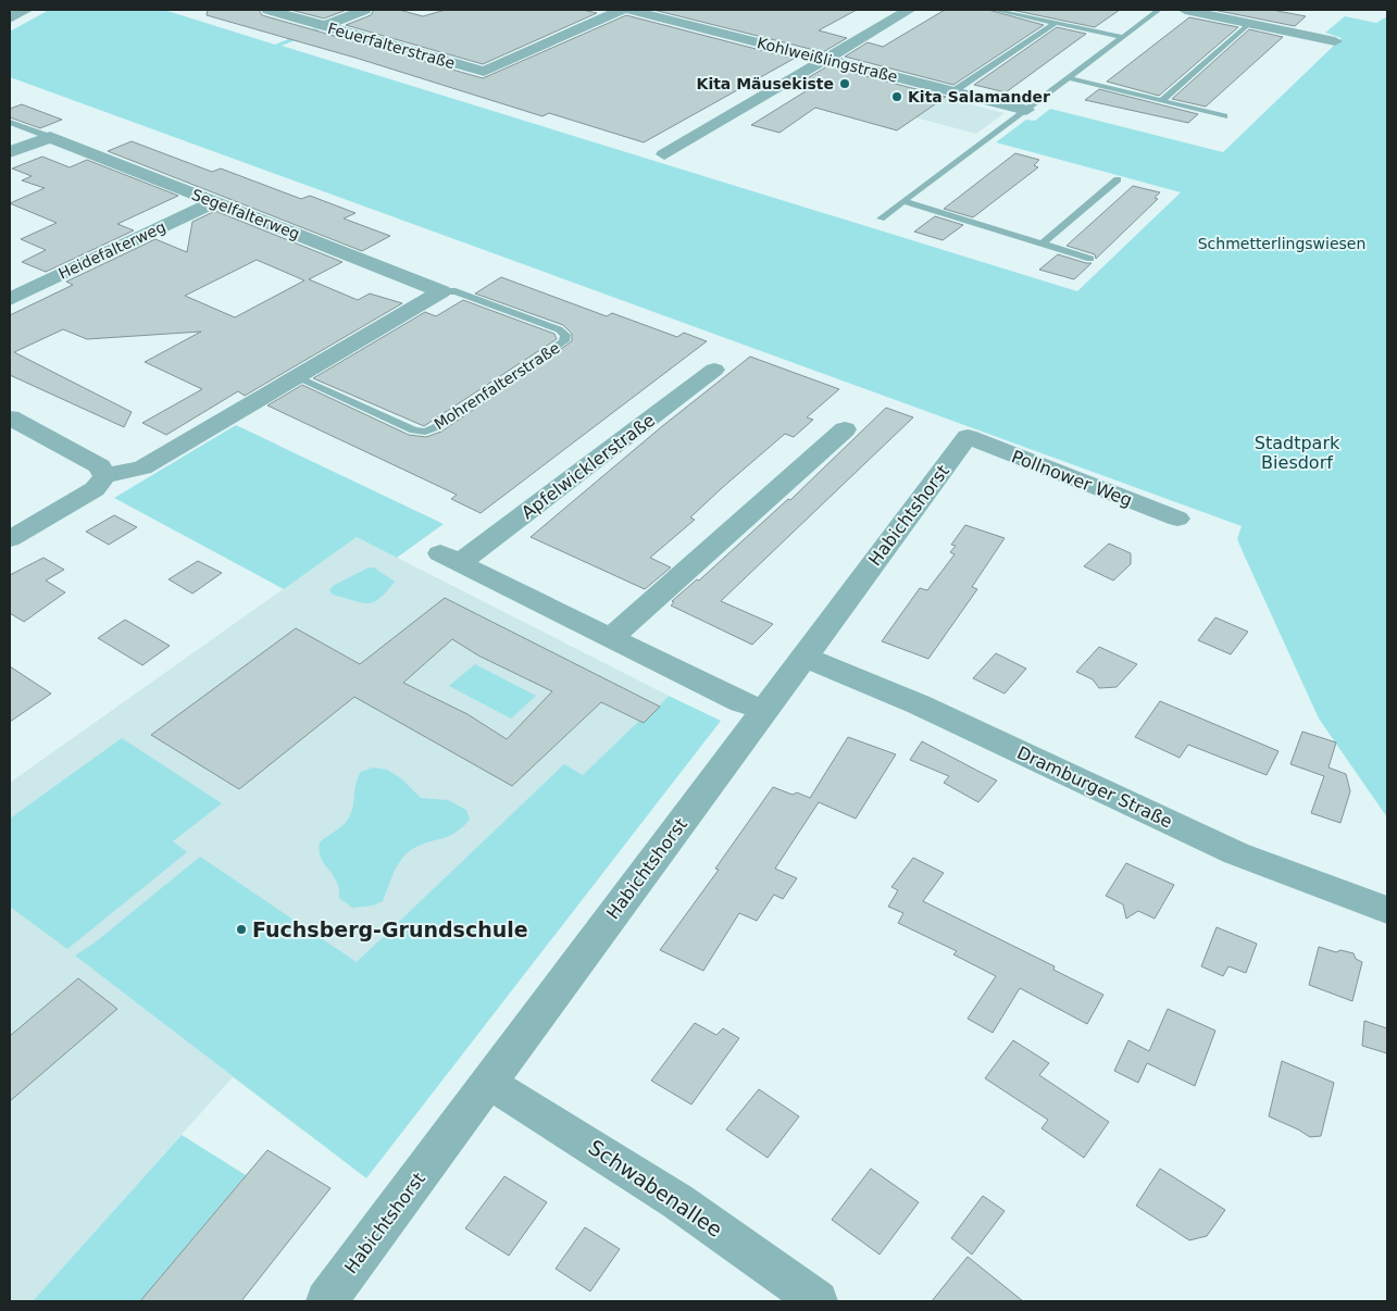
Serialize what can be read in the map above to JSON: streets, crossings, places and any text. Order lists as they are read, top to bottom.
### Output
{
  "streets": {
    "street": [
      "Feuerfalterstraße",
      "Kohlweißlingstraße",
      "Segelfalterweg",
      "Heidefalterweg",
      "Apfelwicklerstraße",
      "Pollnower Weg",
      "Habichtshorst",
      "Dramburger Straße",
      "Schwabenallee"
    ],
    "lane": ["Mohrenfalterstraße"]
  },
  "crossings": [
    ["Segelfalterweg", "Heidefalterweg"],
    ["Segelfalterweg", "Mohrenfalterstraße"],
    ["Apfelwicklerstraße", "Habichtshorst"],
    ["Pollnower Weg", "Habichtshorst"],
    ["Habichtshorst", "Dramburger Straße"],
    ["Habichtshorst", "Schwabenallee"]
  ],
  "parks": ["Schmetterlingswiesen", "Stadtpark Biesdorf"],
  "places": ["Kita Mäusekiste", "Kita Salamander", "Fuchsberg-Grundschule"]
}
